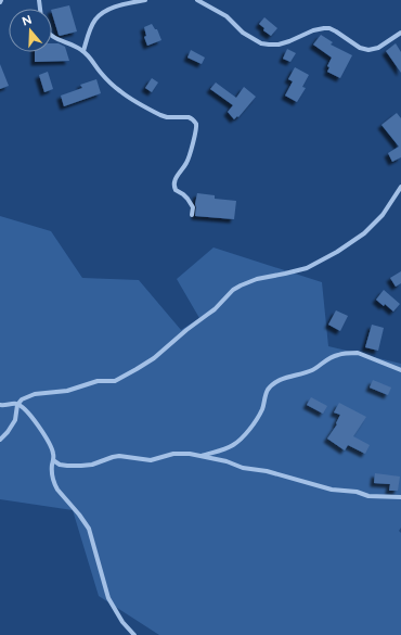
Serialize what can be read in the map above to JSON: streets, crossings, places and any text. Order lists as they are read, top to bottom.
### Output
{
  "north": "top"
}
